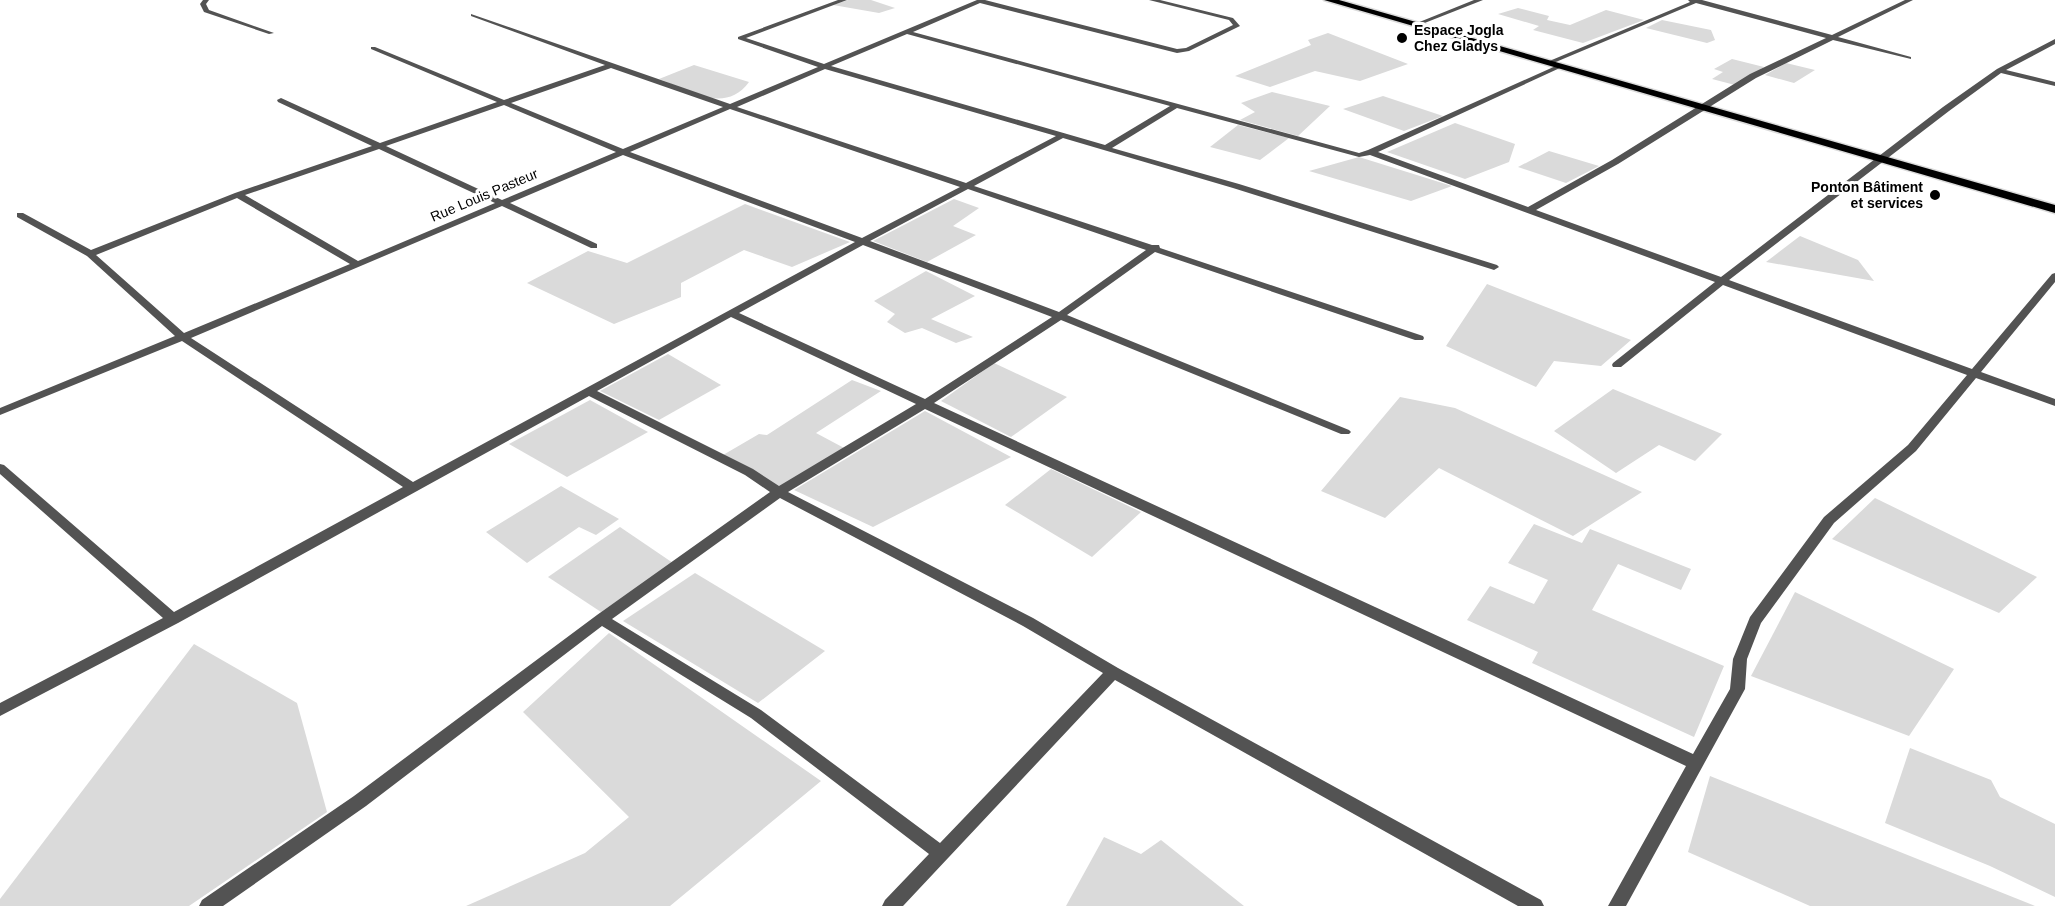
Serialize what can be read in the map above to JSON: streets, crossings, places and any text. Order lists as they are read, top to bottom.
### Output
{
  "streets": {
    "street": ["Rue Louis Pasteur"]
  },
  "places": ["Espace Jogla Chez Gladys", "Ponton Bâtiment et services"]
}
